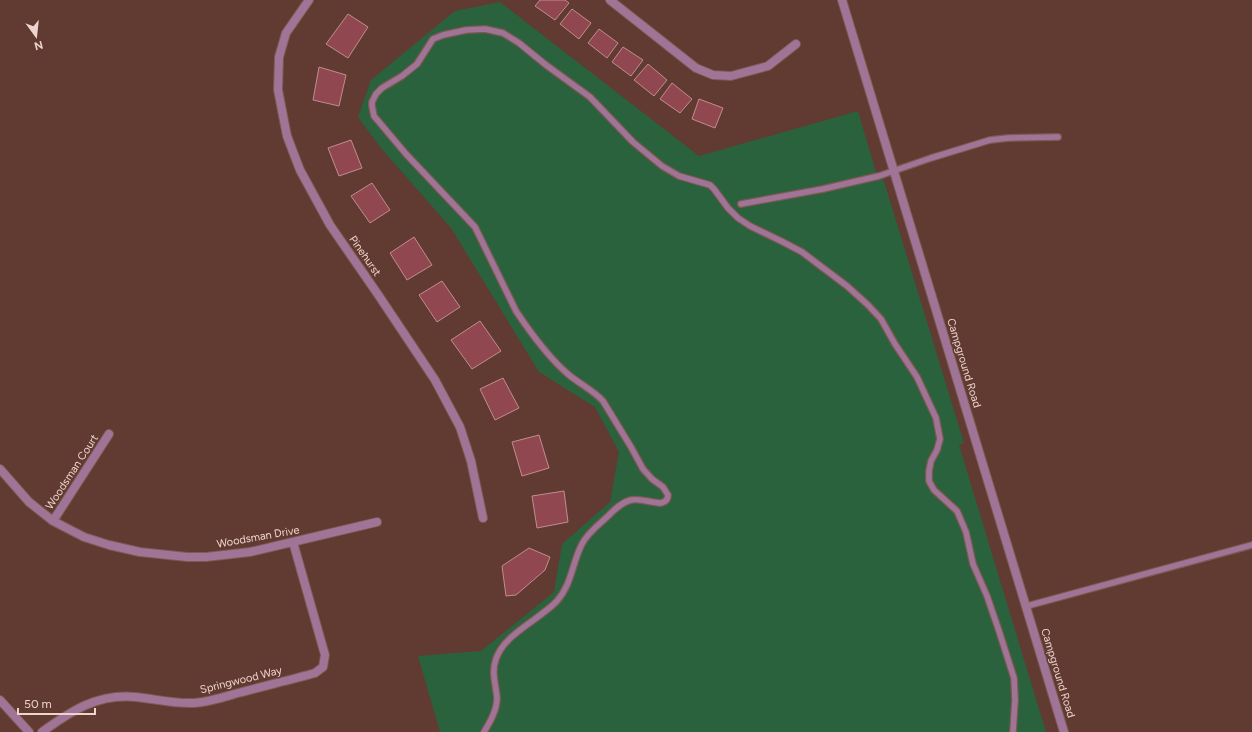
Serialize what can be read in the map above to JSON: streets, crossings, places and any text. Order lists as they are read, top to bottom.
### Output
{
  "streets": {
    "street": [
      "Pinehurst",
      "Campground Road",
      "Woodsman Court",
      "Woodsman Drive",
      "Springwood Way"
    ]
  },
  "crossings": [
    ["Woodsman Court", "Woodsman Drive"],
    ["Woodsman Drive", "Springwood Way"]
  ],
  "scale_bar": "50 m",
  "north": "bottom"
}
